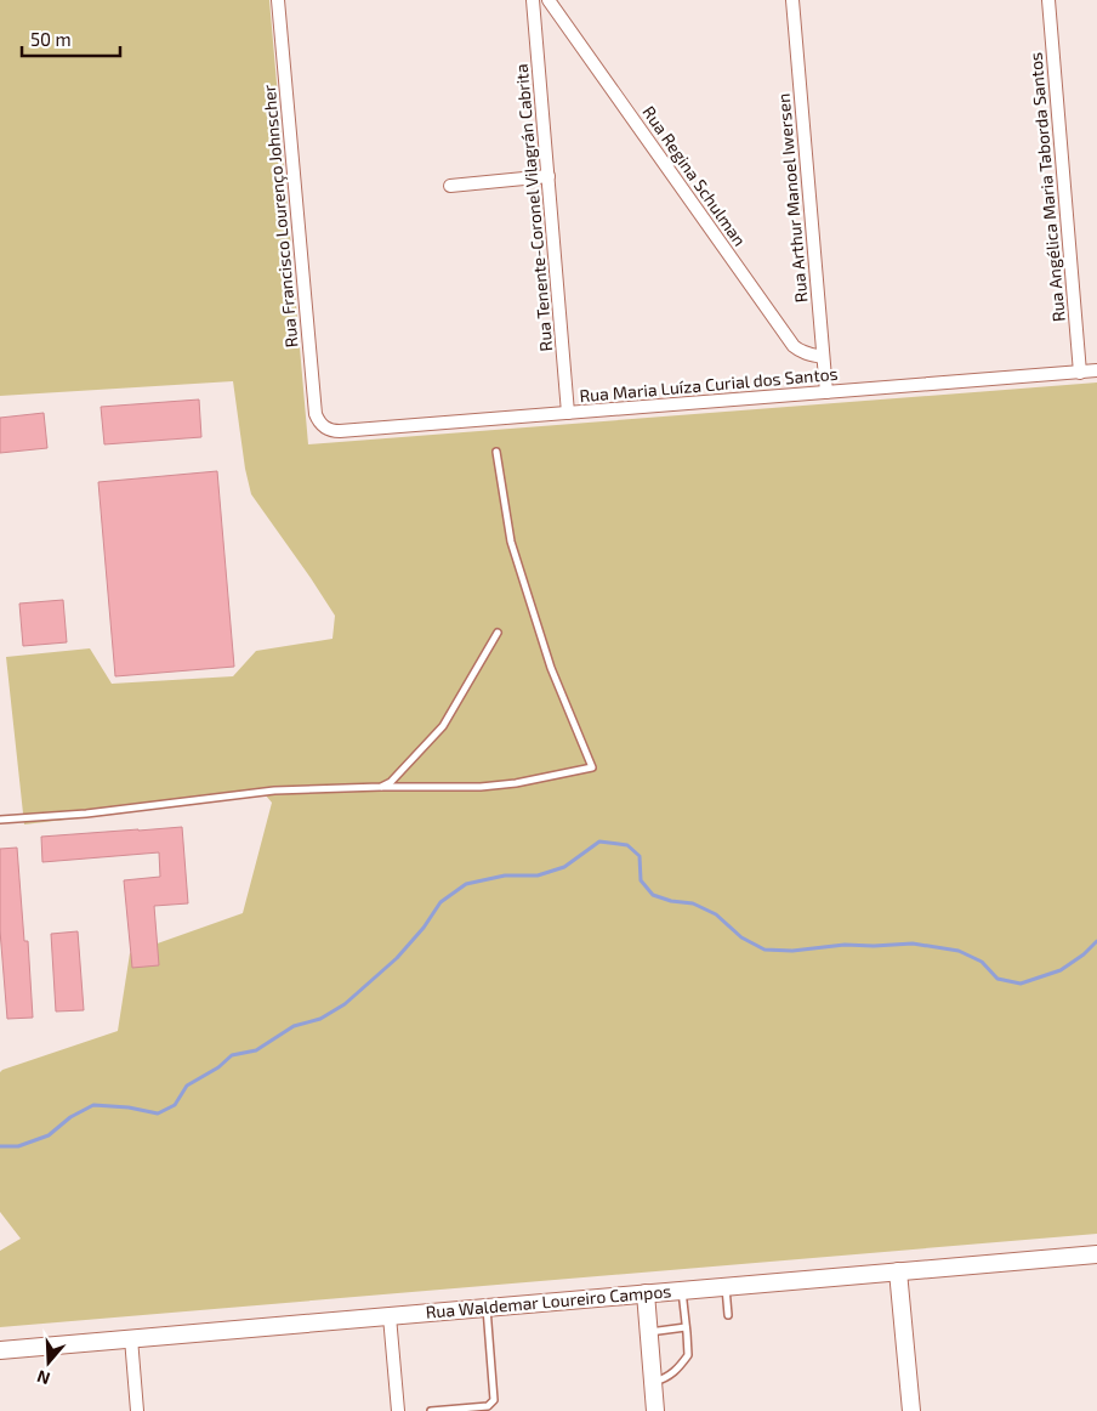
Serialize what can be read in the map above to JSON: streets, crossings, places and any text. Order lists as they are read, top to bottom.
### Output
{
  "streets": {
    "main road": ["Rua Waldemar Loureiro Campos"],
    "street": [
      "Rua Regina Schulman",
      "Rua Angélica Maria Taborda Santos",
      "Rua Arthur Manoel Iwersen",
      "Rua Tenente-Coronel Vilagrán Cabrita",
      "Rua Francisco Lourenço Johnscher",
      "Rua Maria Luíza Curial dos Santos"
    ]
  },
  "crossings": [
    ["Rua Regina Schulman", "Rua Arthur Manoel Iwersen"],
    ["Rua Angélica Maria Taborda Santos", "Rua Maria Luíza Curial dos Santos"],
    ["Rua Arthur Manoel Iwersen", "Rua Maria Luíza Curial dos Santos"],
    ["Rua Tenente-Coronel Vilagrán Cabrita", "Rua Maria Luíza Curial dos Santos"],
    ["Rua Francisco Lourenço Johnscher", "Rua Maria Luíza Curial dos Santos"]
  ],
  "scale_bar": "50 m",
  "north": "bottom"
}
